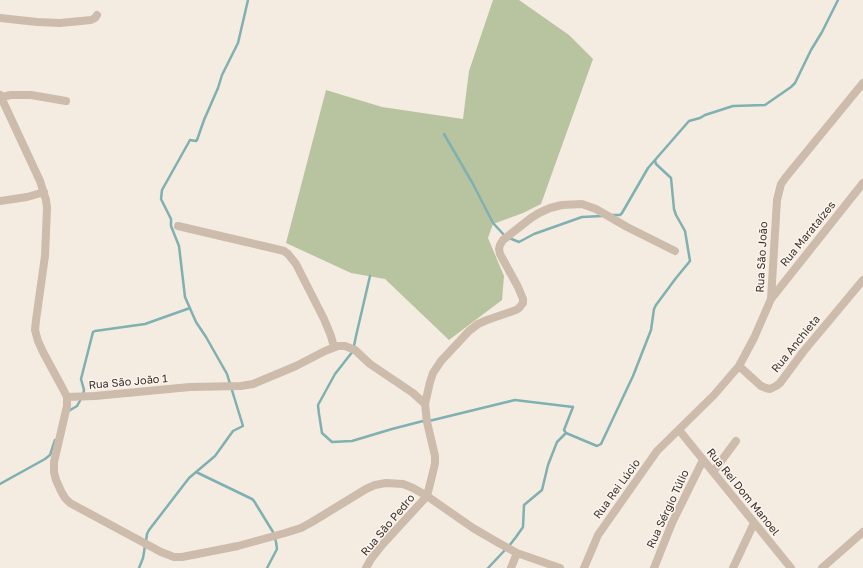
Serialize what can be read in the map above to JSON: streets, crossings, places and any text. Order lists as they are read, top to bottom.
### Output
{
  "streets": {
    "street": [
      "Rua Marataízes",
      "Rua São João",
      "Rua Anchieta",
      "Rua São João 1",
      "Rua Rei Lúcio",
      "Rua Rei Dom Manoel",
      "Rua Sérgio Túlio",
      "Rua São Pedro"
    ]
  },
  "crossings": [
    ["Rua Marataízes", "Rua São João"],
    ["Rua São João", "Rua Anchieta"],
    ["Rua São João", "Rua Rei Lúcio"],
    ["Rua São João", "Rua Rei Dom Manoel"],
    ["Rua Rei Lúcio", "Rua Rei Dom Manoel"],
    ["Rua Rei Dom Manoel", "Rua Sérgio Túlio"]
  ]
}
